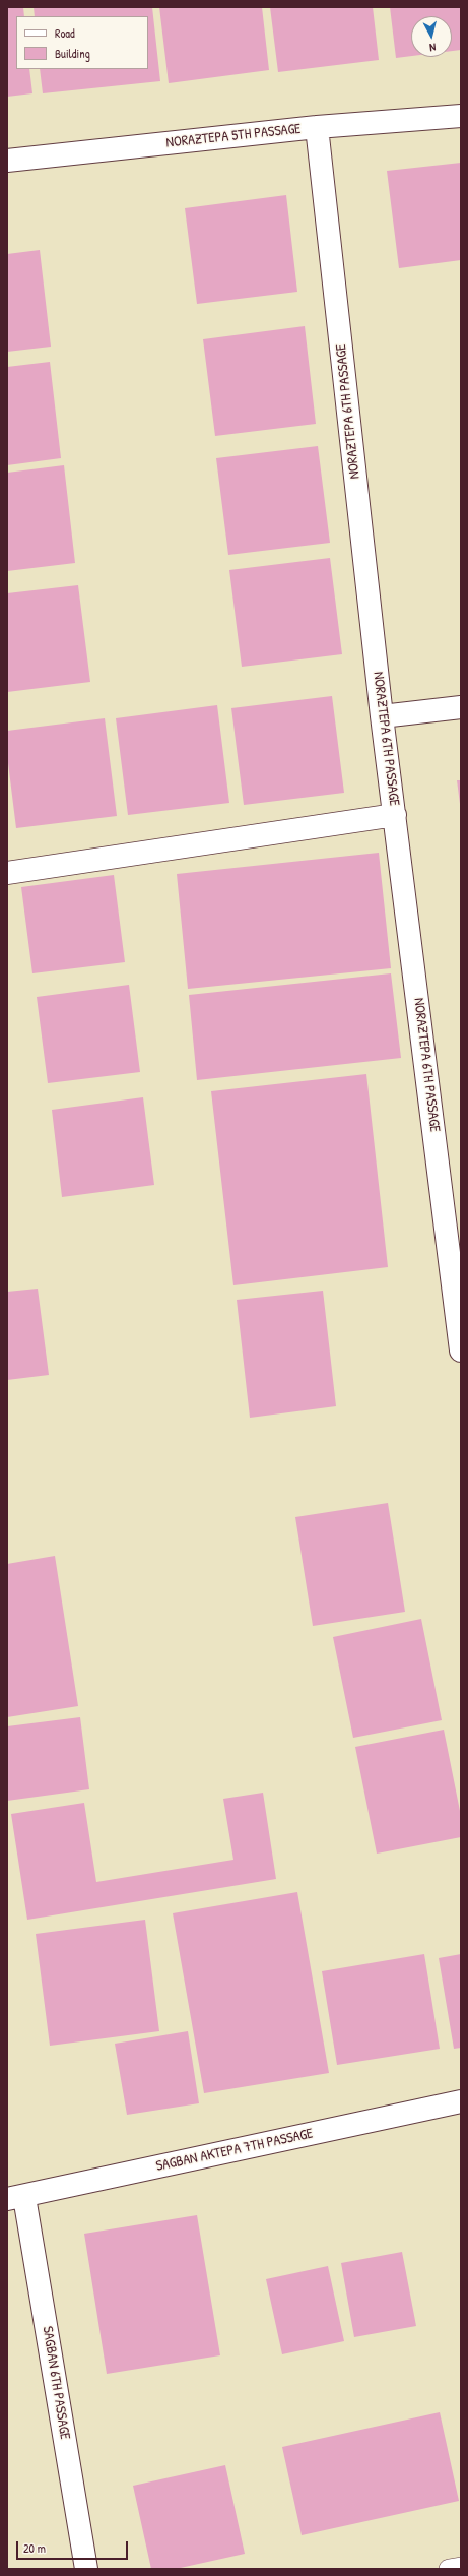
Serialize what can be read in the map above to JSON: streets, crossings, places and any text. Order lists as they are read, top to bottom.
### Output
{
  "streets": {
    "street": [
      "NORAZTEPA 5TH PASSAGE",
      "NORAZTEPA 6TH PASSAGE",
      "SAGBAN AKTEPA 7TH PASSAGE",
      "SAGBAN 6TH PASSAGE"
    ]
  },
  "crossings": [
    ["NORAZTEPA 5TH PASSAGE", "NORAZTEPA 6TH PASSAGE"],
    ["SAGBAN AKTEPA 7TH PASSAGE", "SAGBAN 6TH PASSAGE"]
  ],
  "legend": ["Road", "Building"],
  "scale_bar": "20 m",
  "north": "bottom"
}
